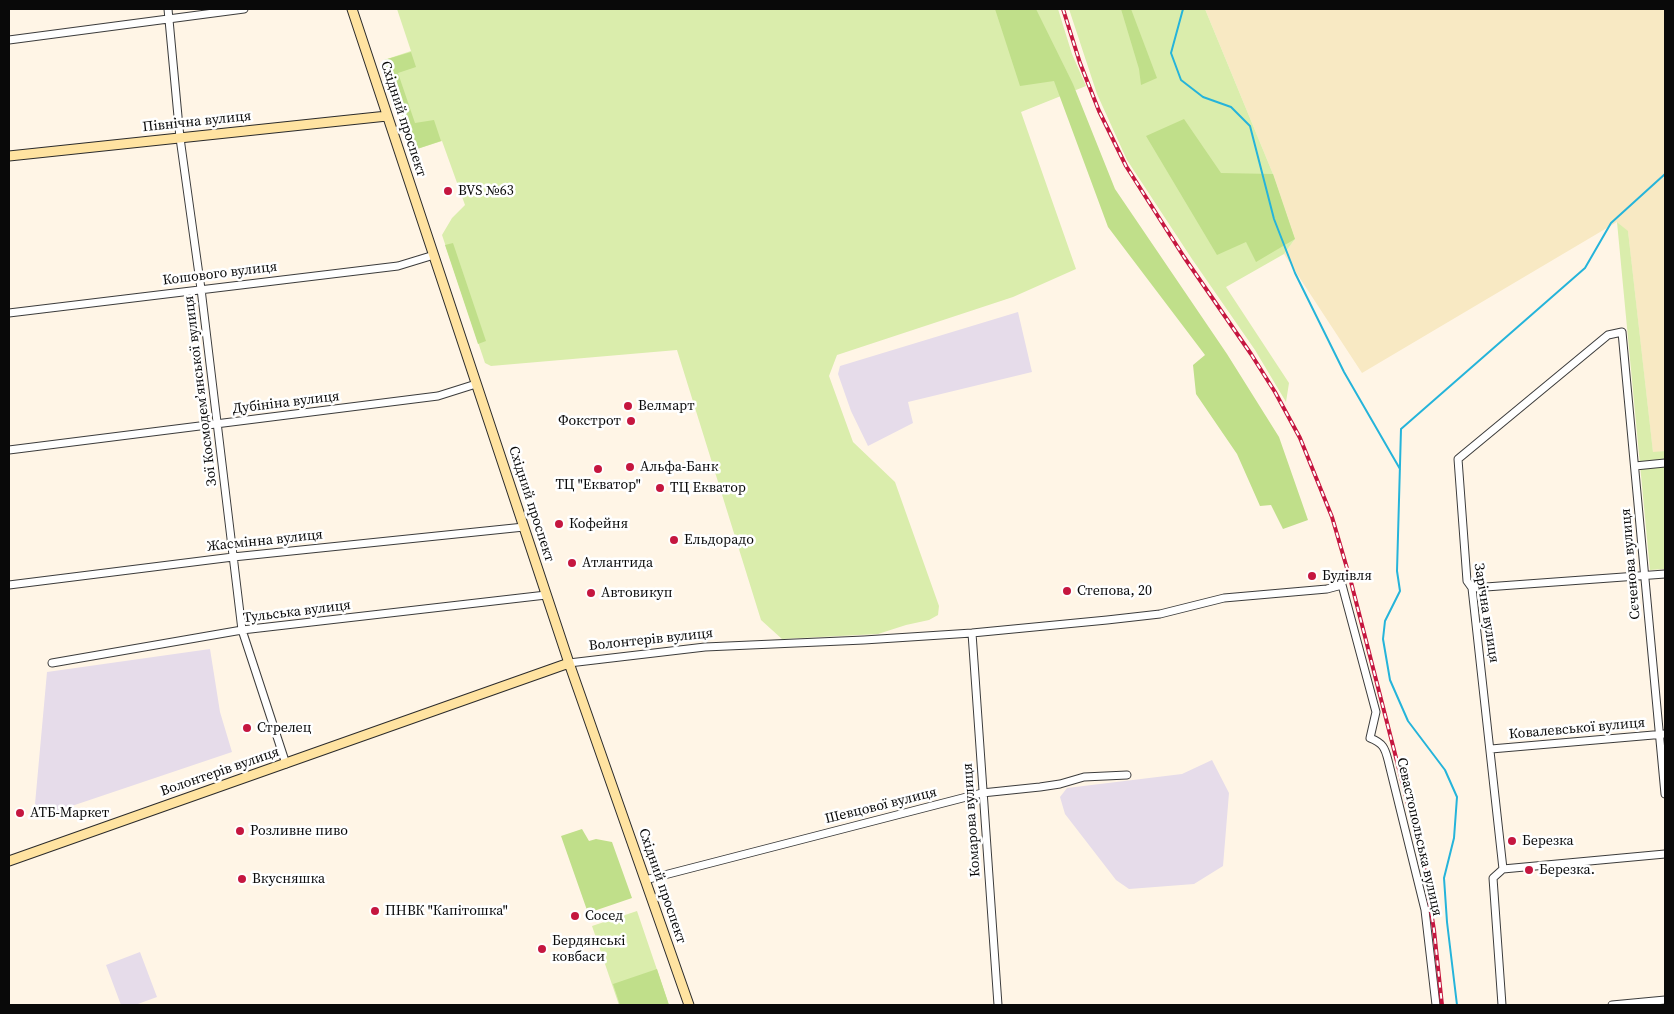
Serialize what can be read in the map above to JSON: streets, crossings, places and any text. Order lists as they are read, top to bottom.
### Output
{
  "streets": {
    "main road": ["Східний проспект", "Північна вулиця", "Волонтерів вулиця"],
    "street": [
      "Кошового вулиця",
      "Зої Космодем’янської вулиця",
      "Дубініна вулиця",
      "Жасмінна вулиця",
      "Сєченова вулиця",
      "Тульська вулиця",
      "Зарічна вулиця",
      "Ковалевської вулиця",
      "Шевцової вулиця",
      "Комарова вулиця",
      "Севастопольська вулиця"
    ]
  },
  "crossings": [
    ["Східний проспект", "Північна вулиця"],
    ["Східний проспект", "Кошового вулиця"],
    ["Східний проспект", "Дубініна вулиця"],
    ["Східний проспект", "Жасмінна вулиця"],
    ["Східний проспект", "Тульська вулиця"],
    ["Східний проспект", "Волонтерів вулиця"],
    ["Східний проспект", "Шевцової вулиця"],
    ["Північна вулиця", "Зої Космодем’янської вулиця"],
    ["Кошового вулиця", "Зої Космодем’янської вулиця"],
    ["Зої Космодем’янської вулиця", "Дубініна вулиця"],
    ["Зої Космодем’янської вулиця", "Жасмінна вулиця"],
    ["Зої Космодем’янської вулиця", "Тульська вулиця"],
    ["Зої Космодем’янської вулиця", "Волонтерів вулиця"],
    ["Сєченова вулиця", "Зарічна вулиця"],
    ["Сєченова вулиця", "Ковалевської вулиця"],
    ["Зарічна вулиця", "Ковалевської вулиця"],
    ["Волонтерів вулиця", "Комарова вулиця"],
    ["Волонтерів вулиця", "Севастопольська вулиця"],
    ["Шевцової вулиця", "Комарова вулиця"]
  ],
  "places": [
    "BVS №63",
    "Велмарт",
    "Фокстрот",
    "Альфа-Банк",
    "ТЦ \"Екватор\"",
    "ТЦ Екватор",
    "Кофейня",
    "Ельдорадо",
    "Атлантида",
    "Будівля",
    "Степова, 20",
    "Автовикуп",
    "Стрелец",
    "АТБ-Маркет",
    "Розливне пиво",
    "Березка",
    "Березка.",
    "Вкусняшка",
    "ПНВК \"Капітошка\"",
    "Сосед",
    "Бердянські ковбаси"
  ]
}
